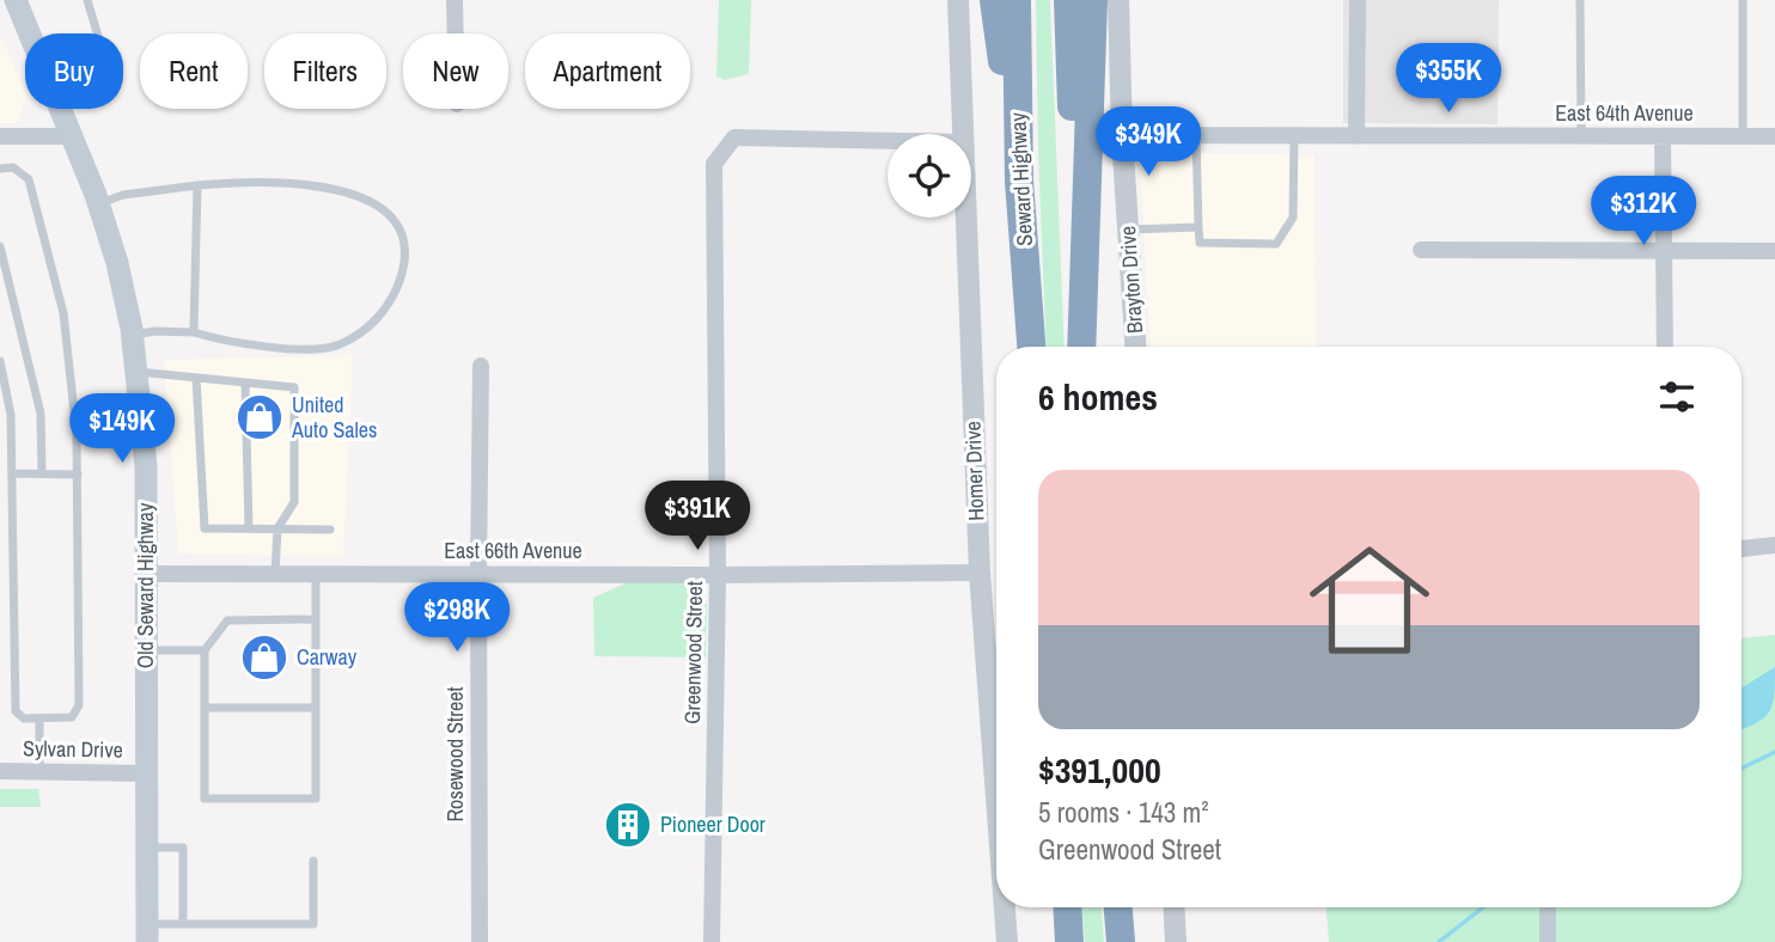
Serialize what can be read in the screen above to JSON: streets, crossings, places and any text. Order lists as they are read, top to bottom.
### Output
{
  "streets": {
    "highway": ["Seward Highway"],
    "main road": ["Old Seward Highway"],
    "street": [
      "East 64th Avenue",
      "Brayton Drive",
      "Homer Drive",
      "East 66th Avenue",
      "Greenwood Street",
      "Sylvan Drive",
      "Rosewood Street"
    ]
  },
  "crossings": [
    ["East 64th Avenue", "Brayton Drive"],
    ["Homer Drive", "East 66th Avenue"],
    ["East 66th Avenue", "Old Seward Highway"],
    ["East 66th Avenue", "Greenwood Street"],
    ["East 66th Avenue", "Rosewood Street"],
    ["Old Seward Highway", "Sylvan Drive"]
  ],
  "places": {
    "shop": ["United Auto Sales", "Carway"],
    "building": ["Pioneer Door"]
  },
  "page": {
    "chip": [
      "Buy",
      "Rent",
      "Filters",
      "New",
      "Apartment"
    ],
    "price": [
      "$355K",
      "$349K",
      "$312K",
      "$149K",
      "$391K",
      "$298K"
    ],
    "heading": "6 homes",
    "list": [
      {
        "name": "$391,000",
        "note": "5 rooms · 143 m² · Greenwood Street"
      }
    ]
  }
}
